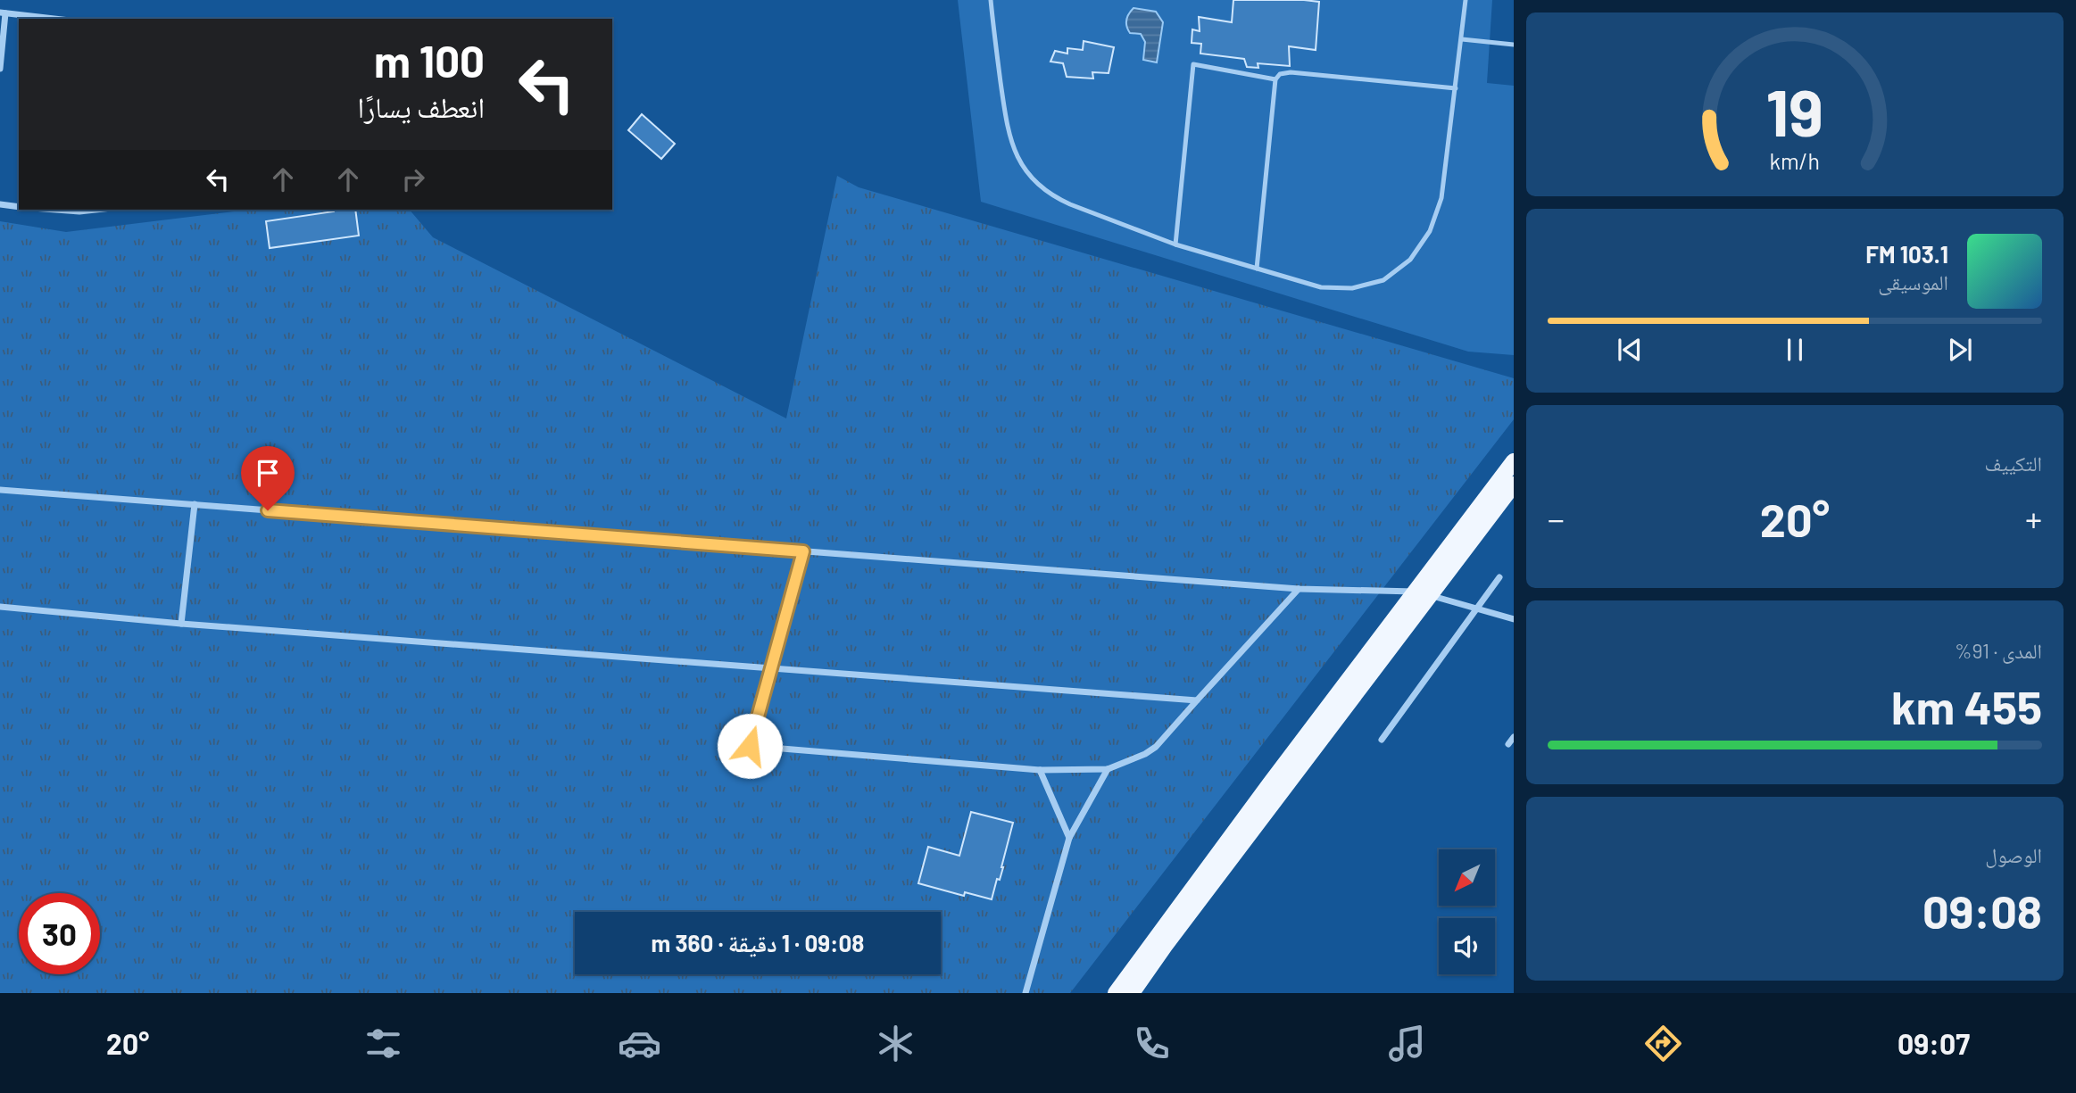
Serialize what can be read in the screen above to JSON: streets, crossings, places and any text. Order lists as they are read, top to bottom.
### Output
{
  "north": "bottom left",
  "page": {
    "turn": ["100 m", "انعطف يسارًا"],
    "song": ["103.1 FM", "الموسيقى"],
    "tile": [
      "التكييف",
      ["المدى · 91%", "455 km"],
      ["الوصول", "09:08"]
    ],
    "heat": ["−", "20°", "+"],
    "limit": "30",
    "trip": "09:08 · 1 دقيقة · 360 m",
    "tabs": ["09:07", "20°"],
    "gauge": ["19", "km/h"]
  }
}
